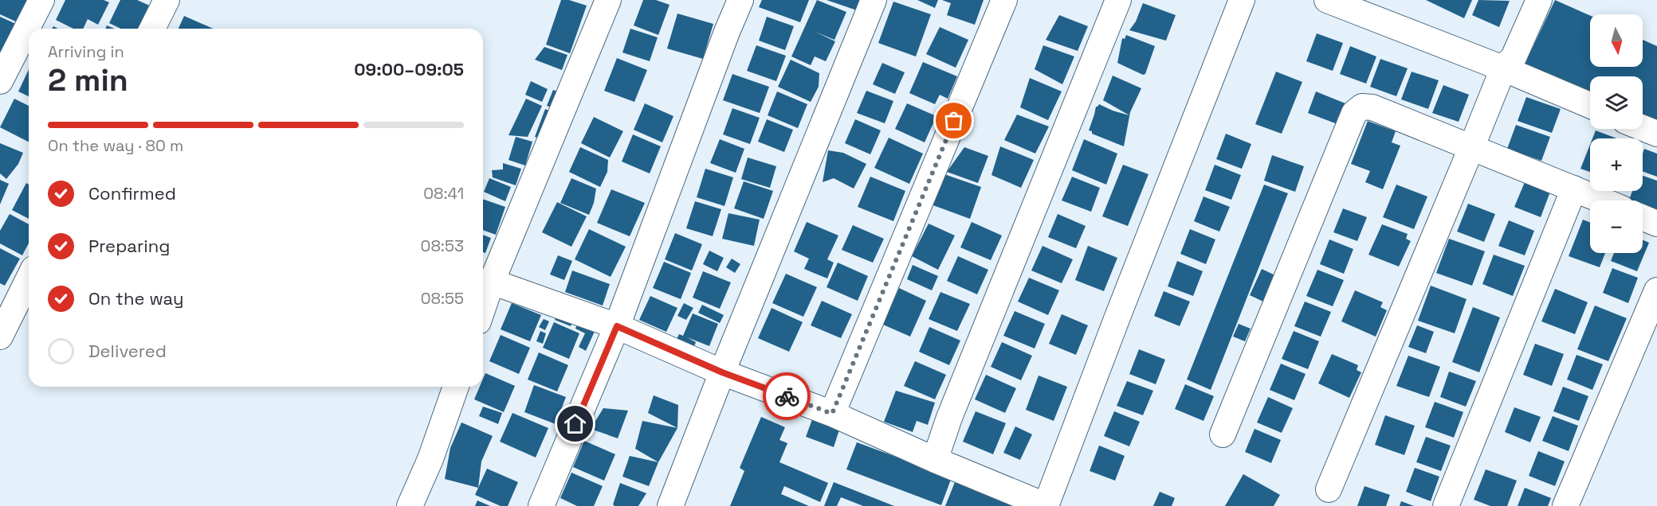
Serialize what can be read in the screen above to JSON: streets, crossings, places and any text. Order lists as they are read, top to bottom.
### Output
{
  "north": "bottom",
  "page": {
    "map_buttons": ["+", "−"],
    "heading": ["2 min", "Arriving in", "09:00–09:05"],
    "bar": "On the way · 80 m",
    "list": [
      ["Confirmed", "08:41"],
      ["Preparing", "08:53"],
      ["On the way", "08:55"],
      "Delivered"
    ]
  }
}
